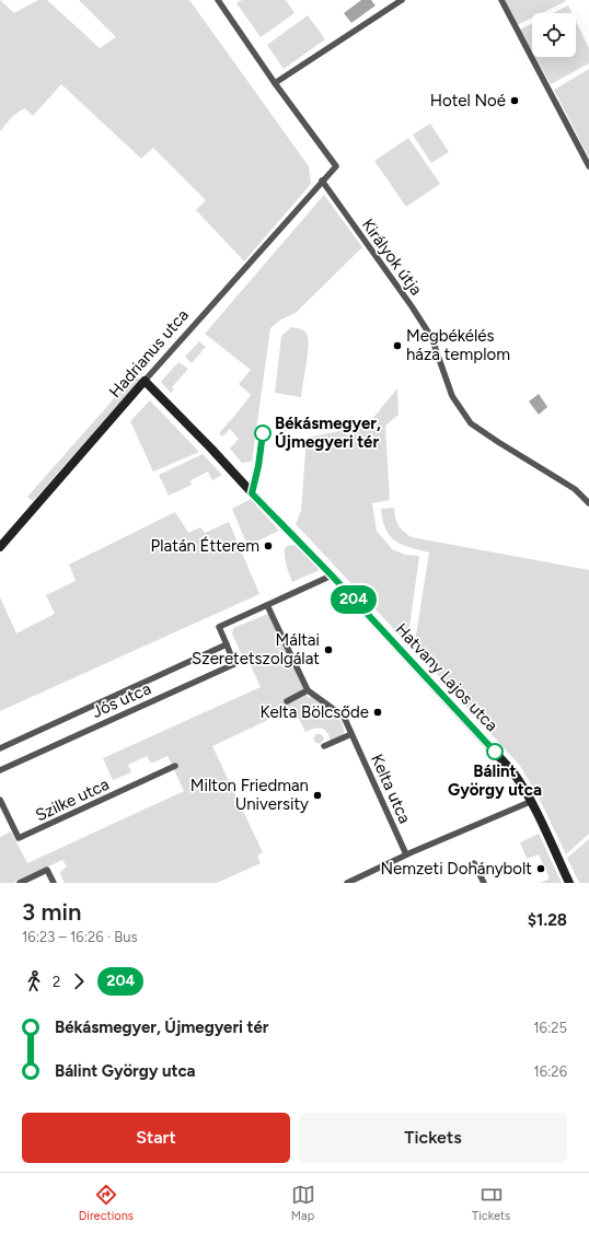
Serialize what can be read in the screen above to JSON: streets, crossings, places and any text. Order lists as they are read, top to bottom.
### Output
{
  "streets": {
    "street": [
      "Királyok útja",
      "Hadrianus utca",
      "Hatvany Lajos utca",
      "Jós utca",
      "Kelta utca",
      "Szilke utca"
    ]
  },
  "crossings": [
    ["Királyok útja", "Hadrianus utca"],
    ["Hadrianus utca", "Hatvany Lajos utca"],
    ["Hatvany Lajos utca", "Jós utca"]
  ],
  "places": [
    "Hotel Noé",
    "Megbékélés háza templom",
    "Békásmegyer, Újmegyeri tér",
    "Platán Étterem",
    "Máltai Szeretetszolgálat",
    "Kelta Bölcsőde",
    "Bálint György utca",
    "Milton Friedman University",
    "Nemzeti Dohánybolt"
  ],
  "lines": ["bus line 204"],
  "page": {
    "on_map": "204",
    "heading": ["3 min", "16:23 – 16:26 · Bus", "$1.28"],
    "legs": ["2", "204"],
    "list": [
      {
        "name": "Békásmegyer, Újmegyeri tér",
        "value": "16:25"
      },
      {
        "name": "Bálint György utca",
        "value": "16:26"
      }
    ],
    "buttons": ["Start", "Tickets"],
    "tabs": ["Directions", "Map", "Tickets"]
  }
}
